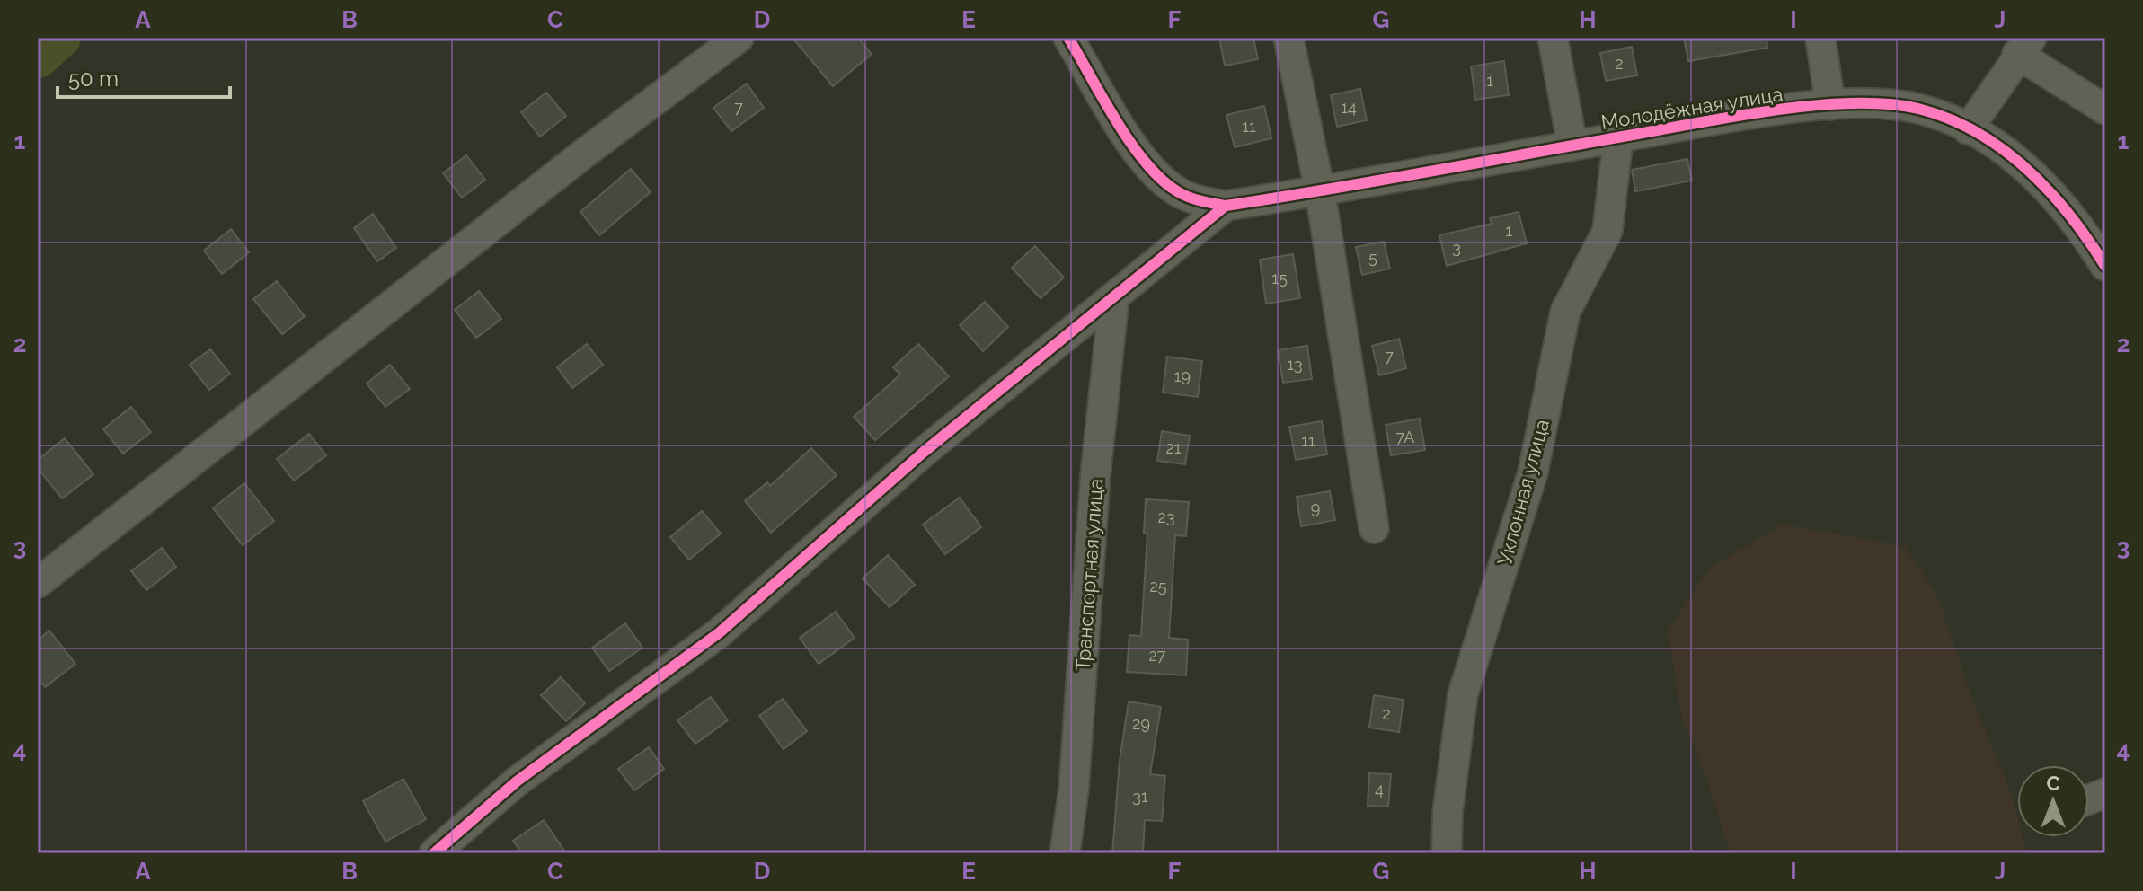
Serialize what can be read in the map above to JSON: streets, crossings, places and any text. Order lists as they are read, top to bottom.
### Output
{
  "streets": {
    "street": ["Молодёжная улица", "Уклонная улица", "Транспортная улица"]
  },
  "crossings": [
    ["Молодёжная улица", "Уклонная улица"]
  ],
  "house_numbers": [
    "2",
    "1",
    "7",
    "14",
    "11",
    "1",
    "3",
    "5",
    "15",
    "7",
    "13",
    "19",
    "7А",
    "11",
    "21",
    "9",
    "23",
    "25",
    "27",
    "2",
    "29",
    "4",
    "31"
  ],
  "scale_bar": "50 m",
  "north": "top",
  "grid": {
    "columns": [
      "A",
      "B",
      "C",
      "D",
      "E",
      "F",
      "G",
      "H",
      "I",
      "J"
    ],
    "rows": [
      "1",
      "2",
      "3",
      "4"
    ]
  }
}
